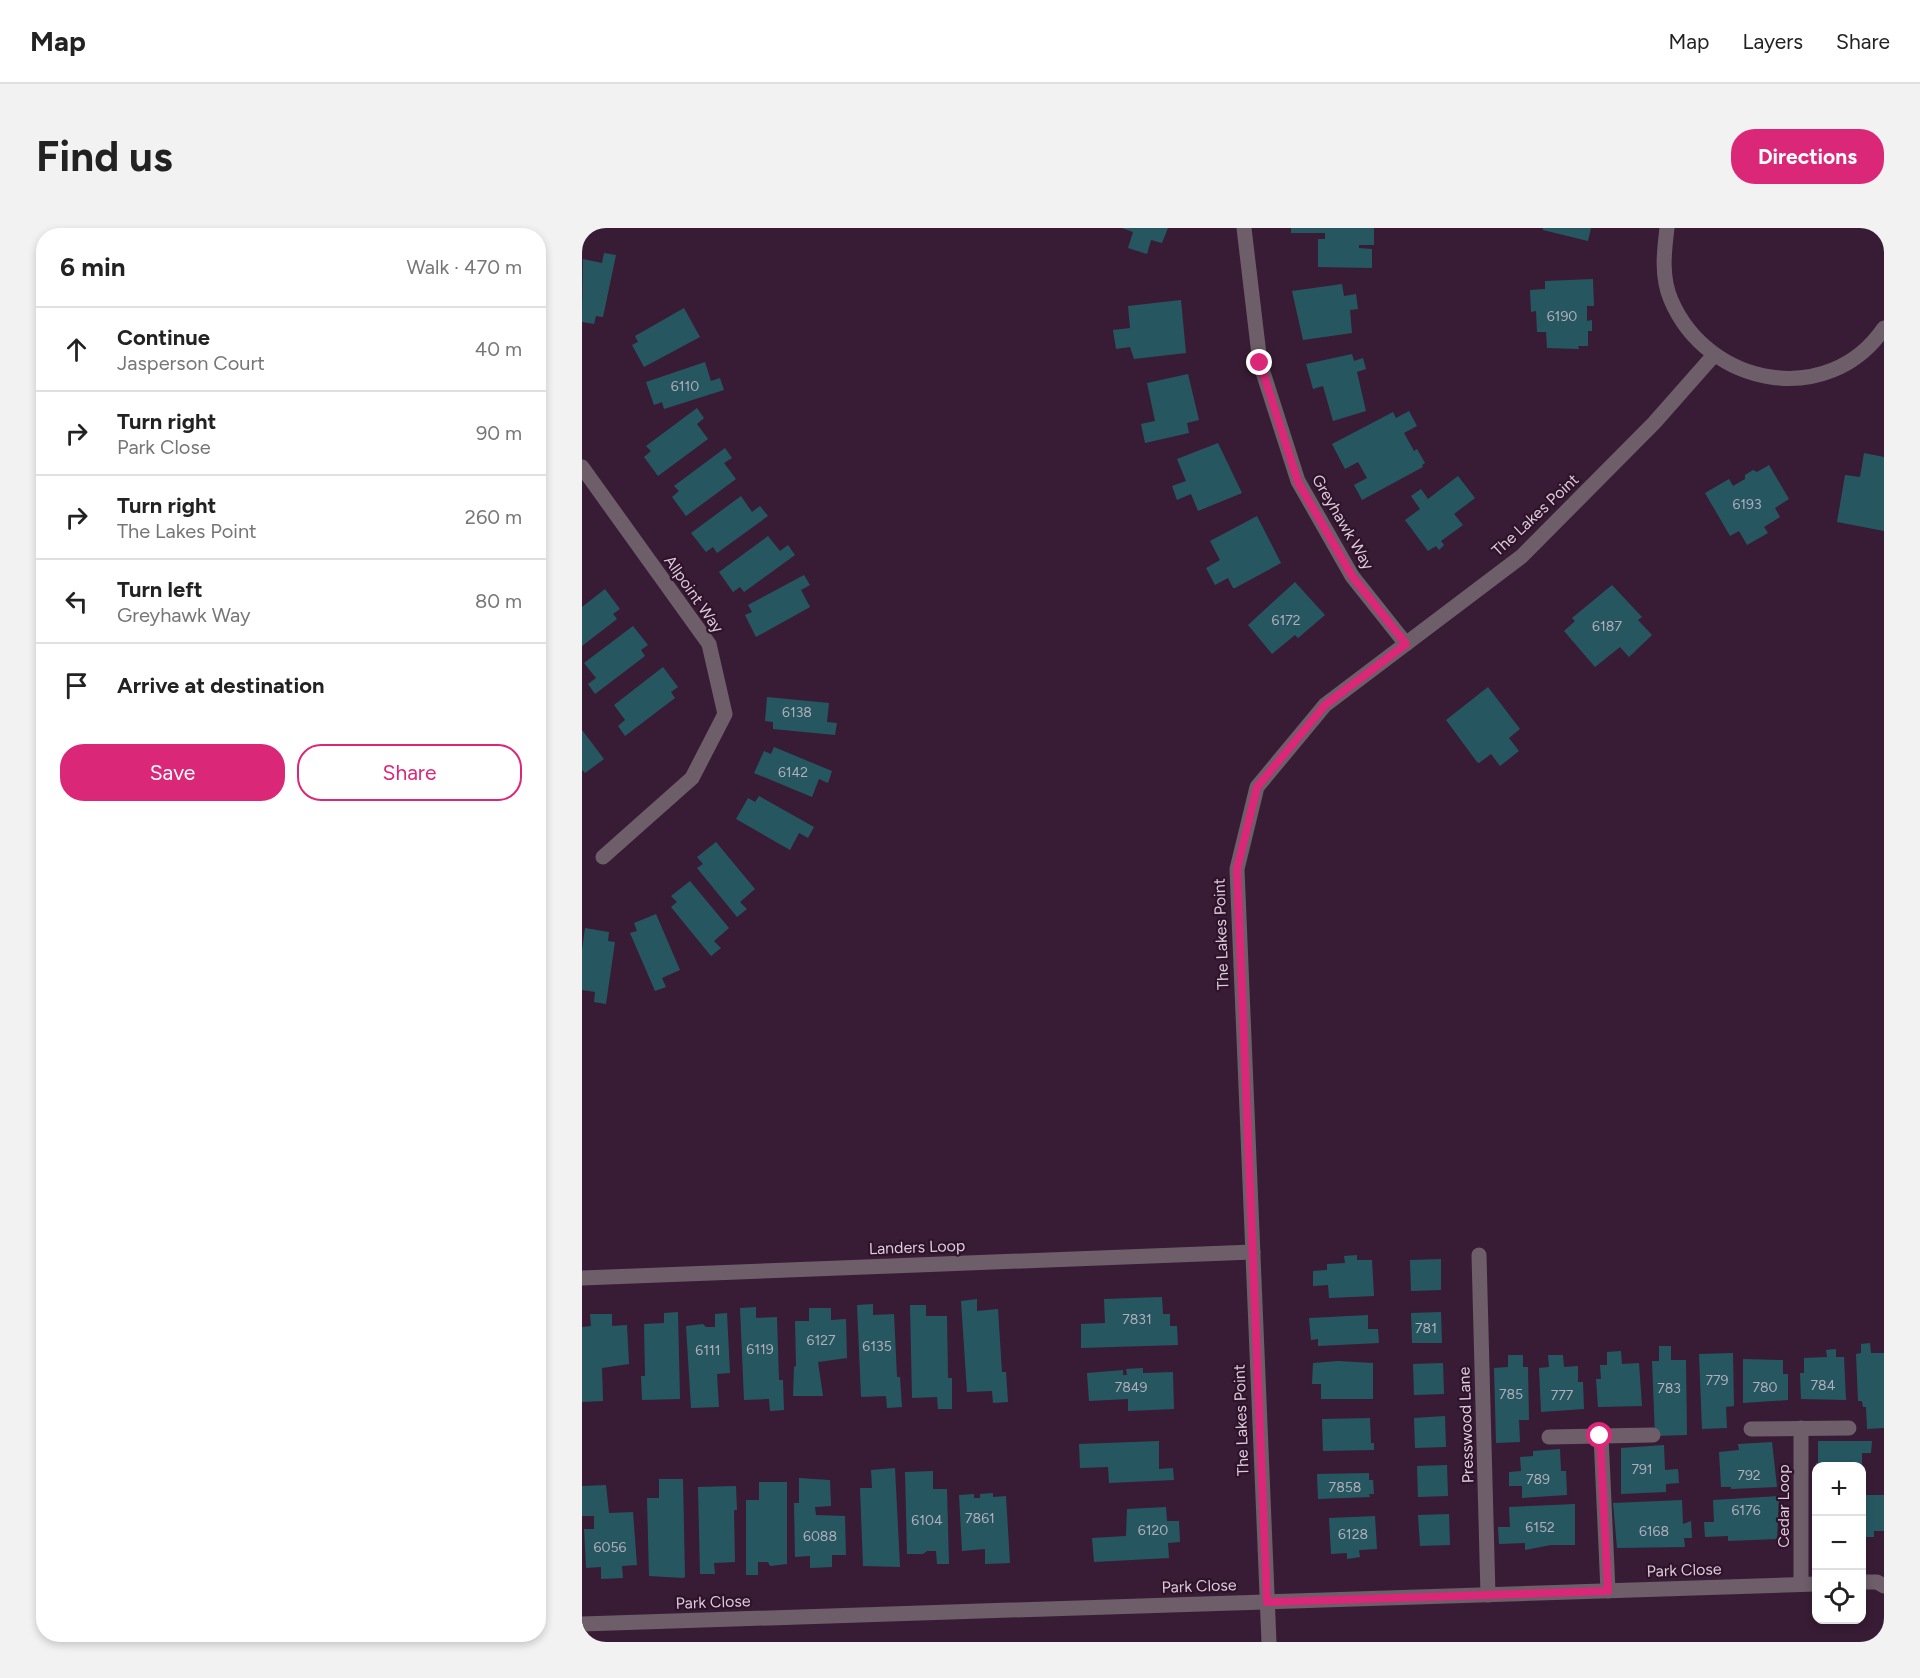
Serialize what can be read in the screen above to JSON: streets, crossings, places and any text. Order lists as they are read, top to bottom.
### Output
{
  "streets": {
    "street": [
      "The Lakes Point",
      "Greyhawk Way",
      "Allpoint Way",
      "Landers Loop",
      "Presswood Lane",
      "Cedar Loop",
      "Park Close"
    ]
  },
  "crossings": [
    ["The Lakes Point", "Greyhawk Way"],
    ["The Lakes Point", "Landers Loop"],
    ["The Lakes Point", "Park Close"],
    ["Presswood Lane", "Park Close"],
    ["Cedar Loop", "Park Close"]
  ],
  "house_numbers": [
    "6190",
    "6110",
    "6193",
    "6172",
    "6187",
    "6138",
    "6142",
    "7831",
    "781",
    "6127",
    "6135",
    "6119",
    "6111",
    "779",
    "784",
    "7849",
    "780",
    "783",
    "785",
    "777",
    "791",
    "792",
    "789",
    "7858",
    "6176",
    "7861",
    "6104",
    "6152",
    "6120",
    "6168",
    "6128",
    "6088",
    "6056"
  ],
  "page": {
    "header": "Map",
    "nav": ["Map", "Layers", "Share"],
    "buttons": [
      "Directions",
      ["Save", "Share"]
    ],
    "title": "Find us",
    "heading": ["6 min", "Walk · 470 m"],
    "list": [
      ["Continue", "Jasperson Court", "40 m"],
      ["Turn right", "Park Close", "90 m"],
      ["Turn right", "The Lakes Point", "260 m"],
      ["Turn left", "Greyhawk Way", "80 m"],
      "Arrive at destination"
    ],
    "map_buttons": ["+", "−"]
  }
}
